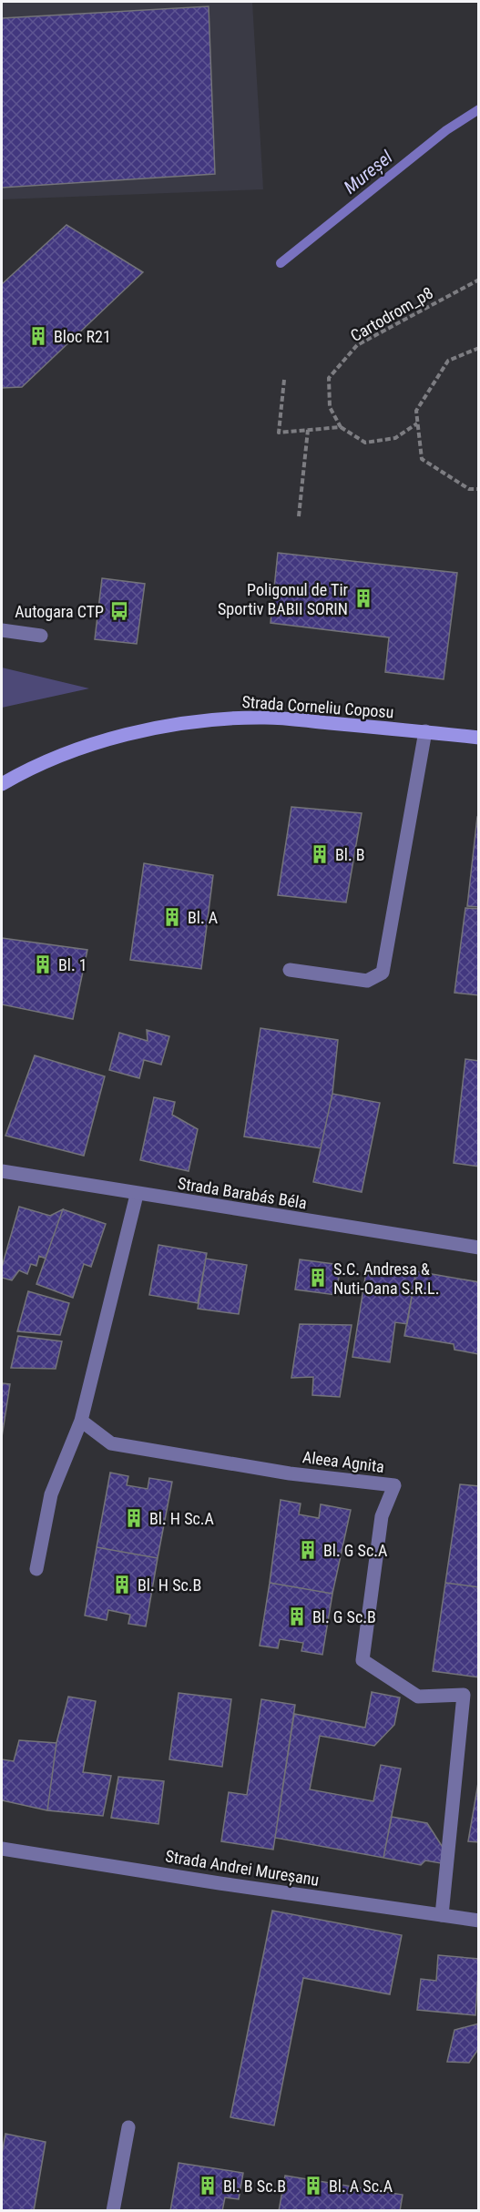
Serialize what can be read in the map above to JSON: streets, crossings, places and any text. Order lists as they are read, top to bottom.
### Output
{
  "streets": {
    "main road": ["Strada Corneliu Coposu"],
    "street": ["Strada Barabás Béla", "Aleea Agnita", "Strada Andrei Mureșanu"],
    "path": ["Cartodrom_p8"]
  },
  "crossings": [
    ["Aleea Agnita", "Strada Andrei Mureșanu"]
  ],
  "water": ["Mureșel"],
  "places": {
    "building": [
      "Bloc R21",
      "Poligonul de Tir Sportiv BABII SORIN",
      "Bl. B",
      "Bl. A",
      "Bl. 1",
      "S.C. Andresa & Nuti-Oana S.R.L.",
      "Bl. H Sc.A",
      "Bl. G Sc.A",
      "Bl. H Sc.B",
      "Bl. G Sc.B",
      "Bl. B Sc.B",
      "Bl. A Sc.A"
    ],
    "bus stop": ["Autogara CTP"]
  }
}
